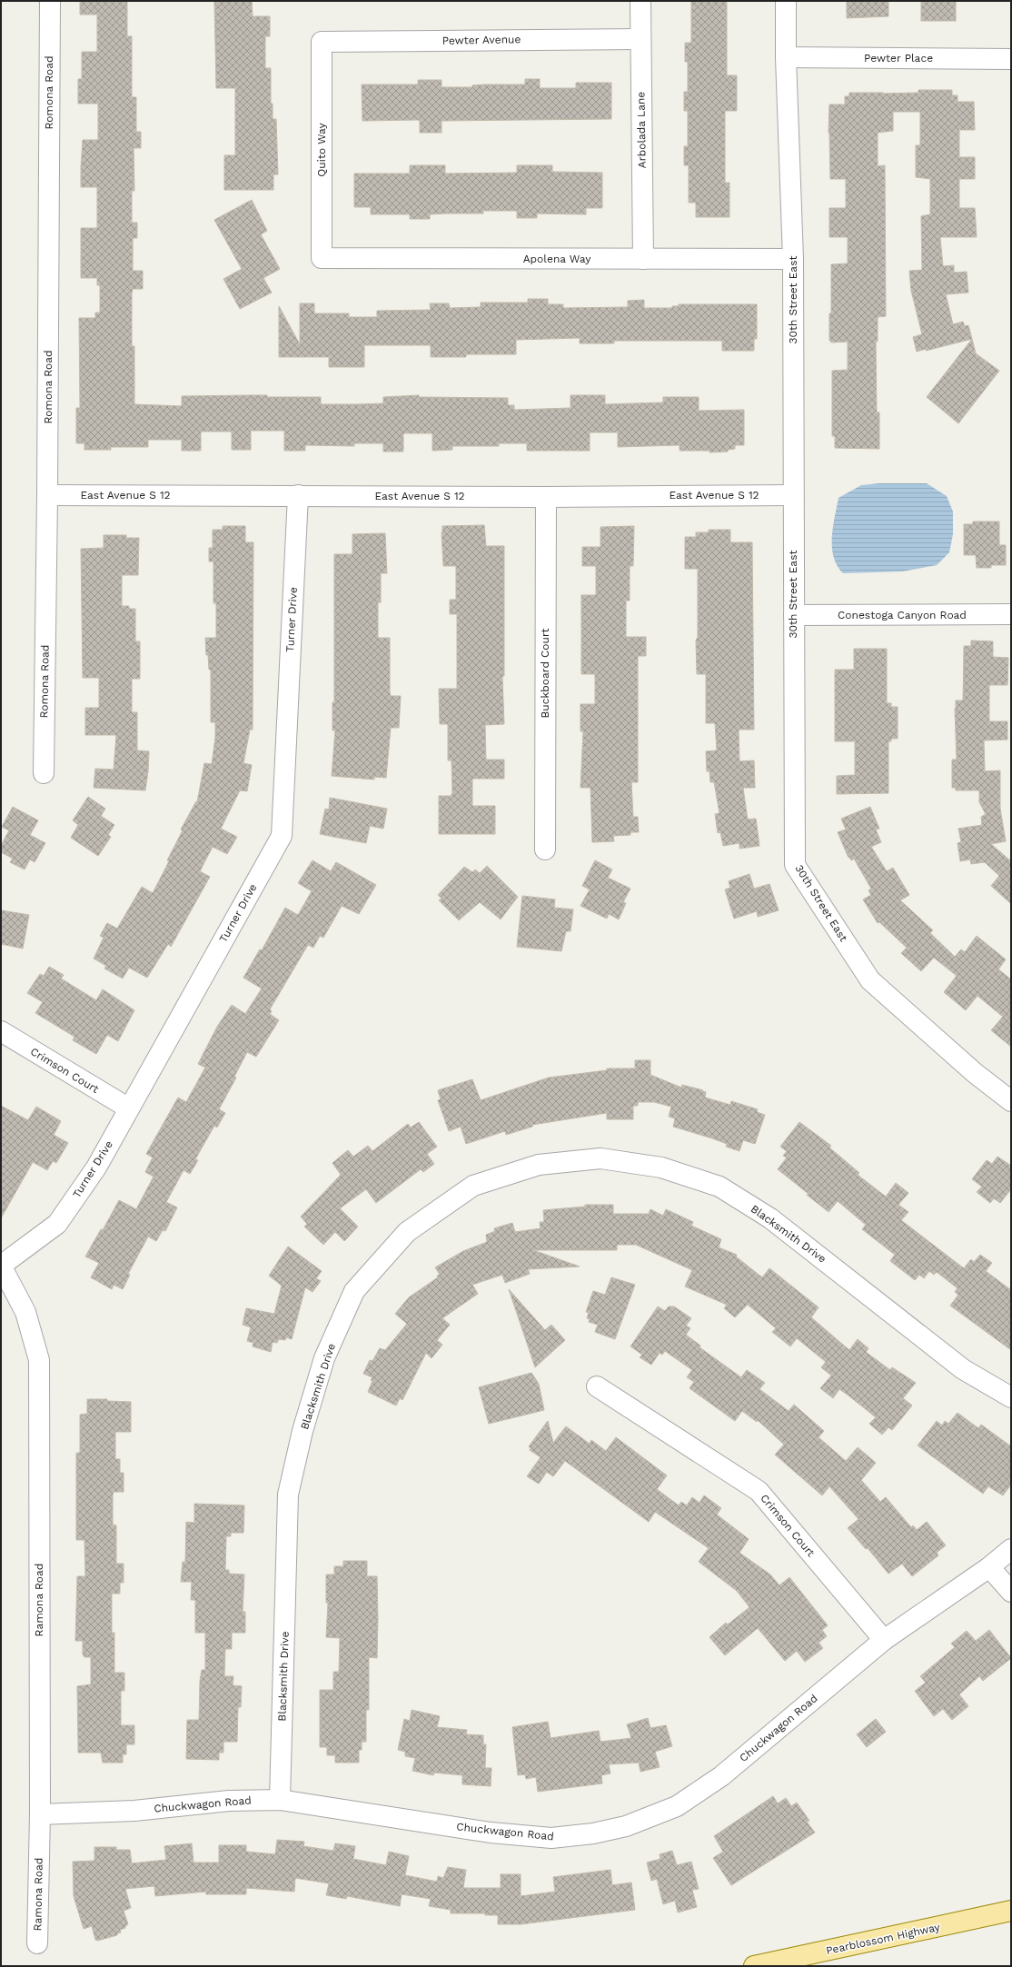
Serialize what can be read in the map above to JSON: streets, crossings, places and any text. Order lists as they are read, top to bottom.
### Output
{
  "streets": {
    "main road": ["Pearblossom Highway"],
    "street": [
      "Pewter Avenue",
      "Pewter Place",
      "Romona Road",
      "Arbolada Lane",
      "Quito Way",
      "Apolena Way",
      "30th Street East",
      "East Avenue S 12",
      "Conestoga Canyon Road",
      "Turner Drive",
      "Buckboard Court",
      "Crimson Court",
      "Blacksmith Drive",
      "Ramona Road",
      "Chuckwagon Road"
    ]
  },
  "crossings": [
    ["Pewter Avenue", "Arbolada Lane"],
    ["Pewter Avenue", "Quito Way"],
    ["Pewter Place", "30th Street East"],
    ["Romona Road", "East Avenue S 12"],
    ["Arbolada Lane", "Apolena Way"],
    ["Quito Way", "Apolena Way"],
    ["Apolena Way", "30th Street East"],
    ["30th Street East", "East Avenue S 12"],
    ["30th Street East", "Conestoga Canyon Road"],
    ["East Avenue S 12", "Turner Drive"],
    ["East Avenue S 12", "Buckboard Court"],
    ["Turner Drive", "Crimson Court"],
    ["Turner Drive", "Ramona Road"],
    ["Crimson Court", "Chuckwagon Road"],
    ["Blacksmith Drive", "Chuckwagon Road"],
    ["Ramona Road", "Chuckwagon Road"]
  ]
}
